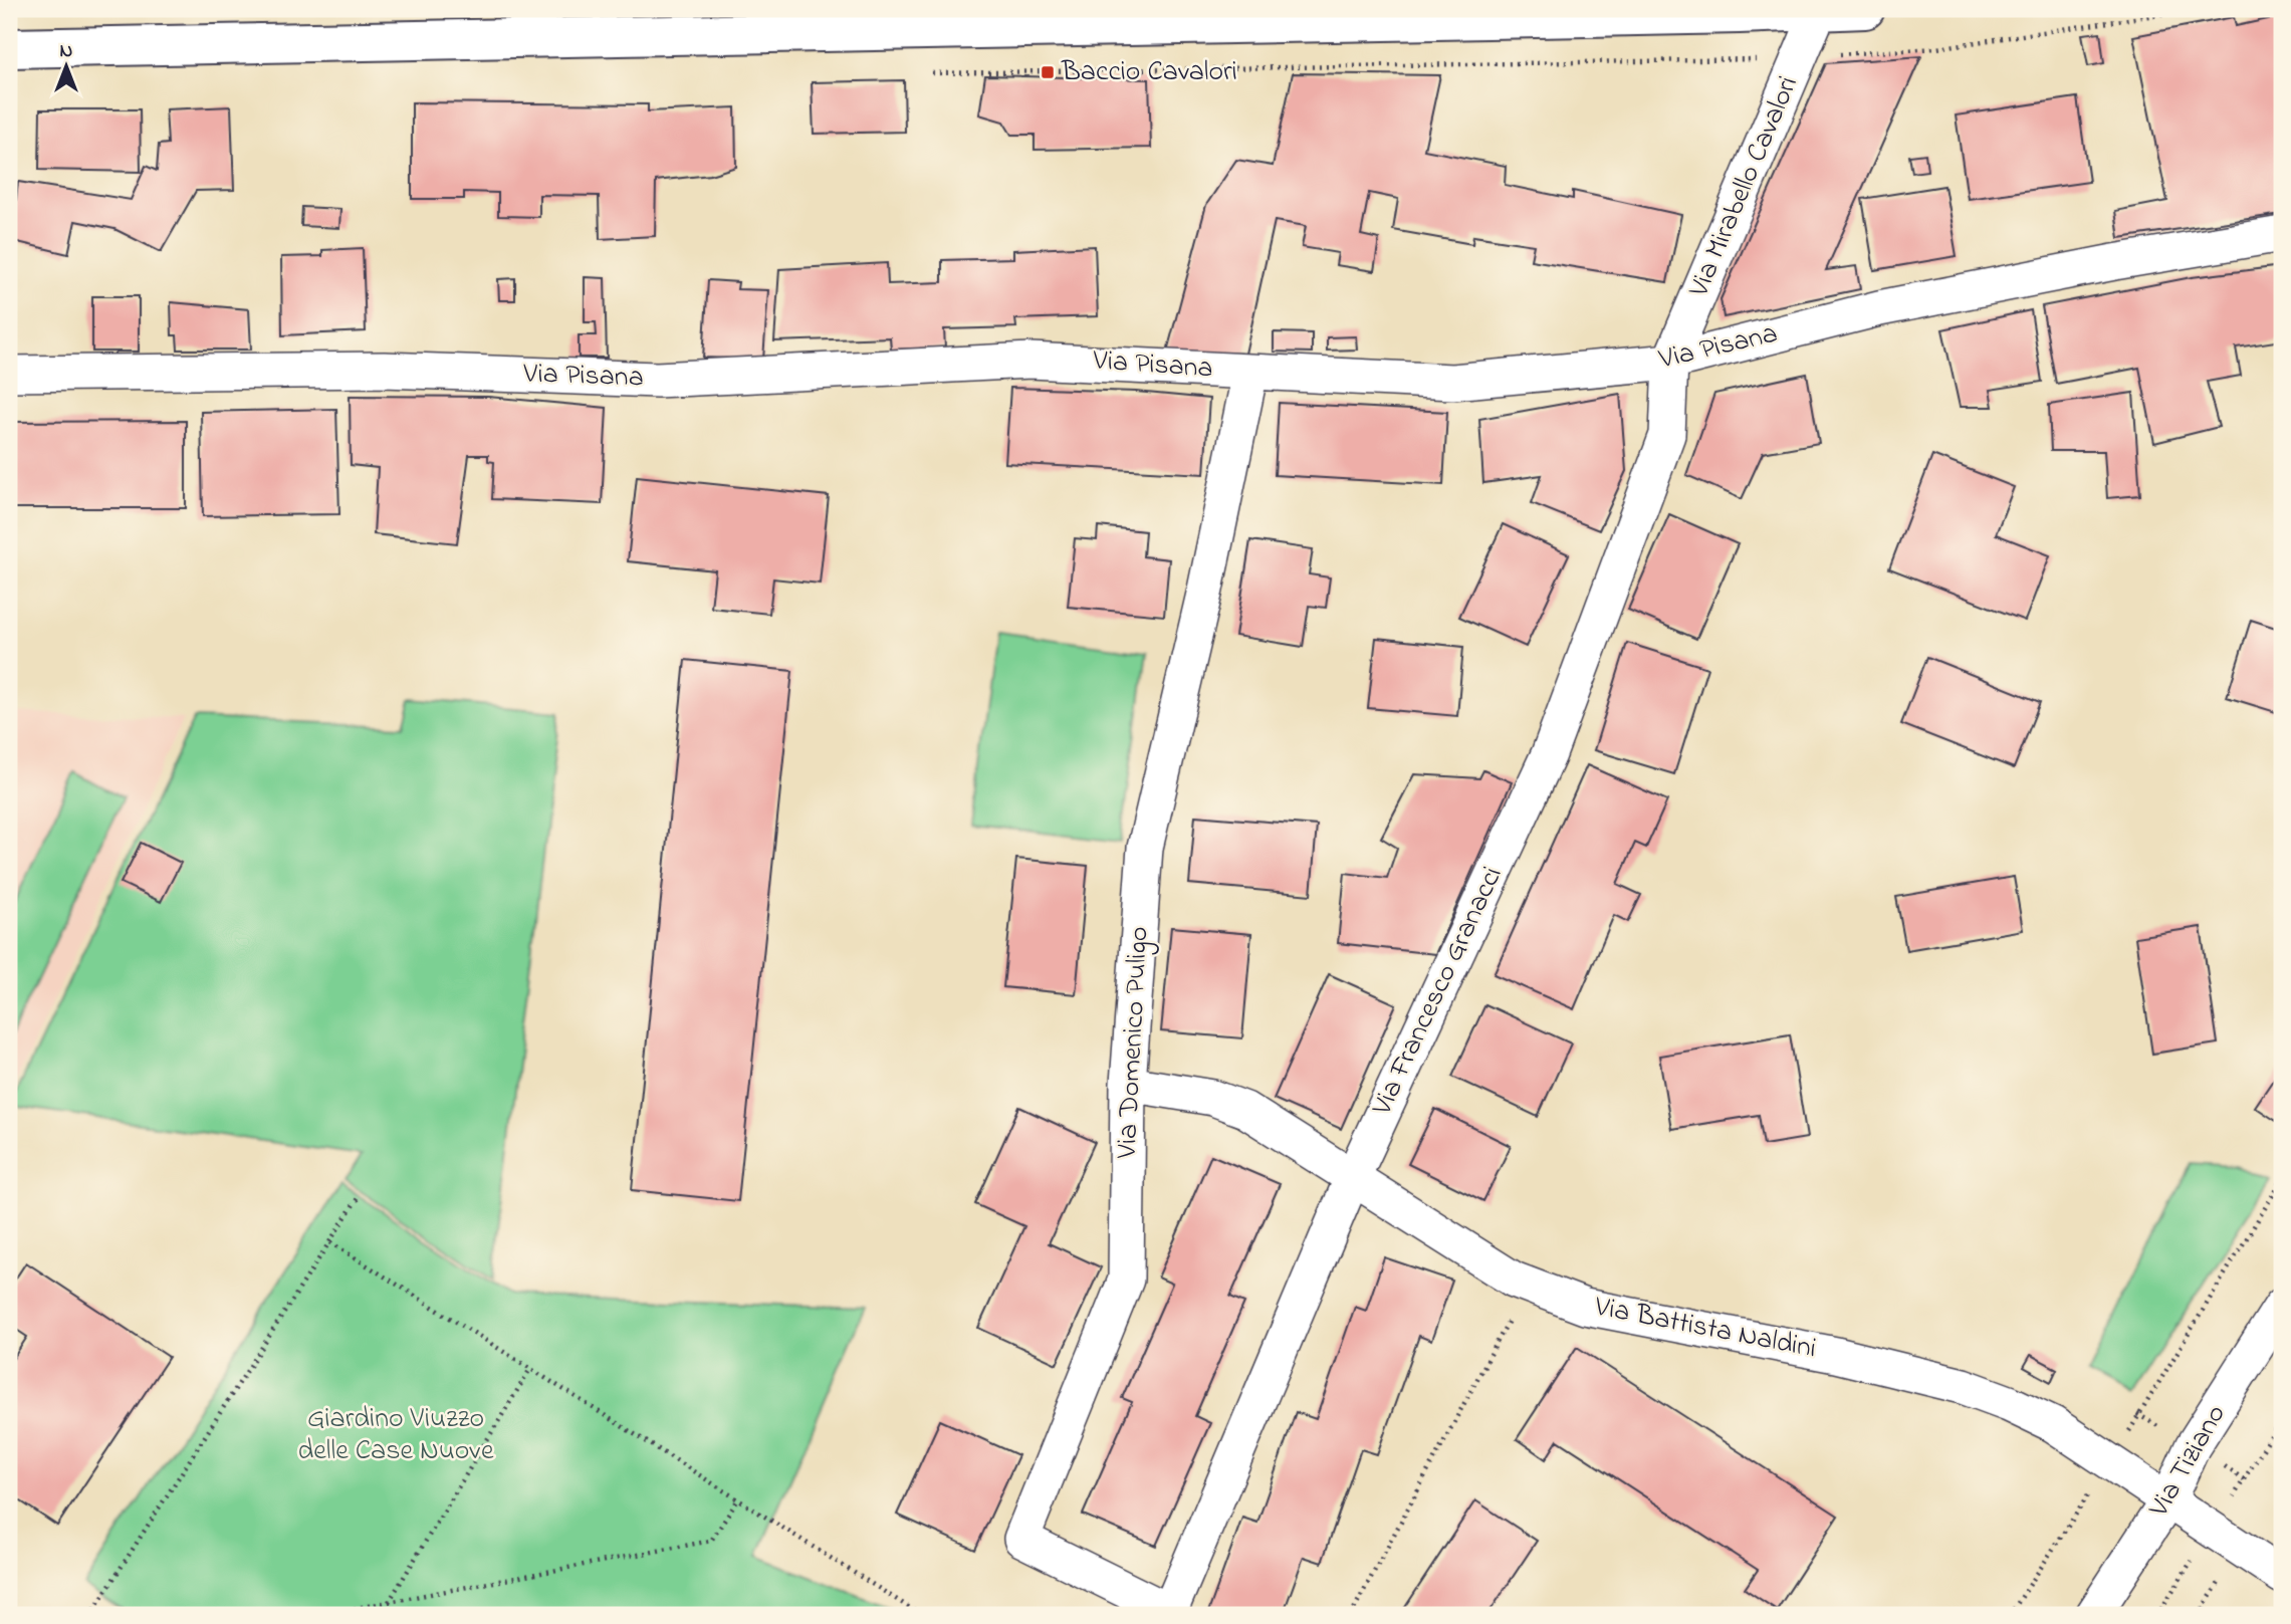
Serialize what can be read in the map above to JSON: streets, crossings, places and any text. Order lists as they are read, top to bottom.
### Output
{
  "streets": {
    "street": [
      "Via Mirabello Cavalori",
      "Via Pisana",
      "Via Francesco Granacci",
      "Via Domenico Puligo",
      "Via Battista Naldini",
      "Via Tiziano"
    ]
  },
  "crossings": [
    ["Via Mirabello Cavalori", "Via Pisana"],
    ["Via Mirabello Cavalori", "Via Francesco Granacci"],
    ["Via Pisana", "Via Francesco Granacci"],
    ["Via Pisana", "Via Domenico Puligo"],
    ["Via Francesco Granacci", "Via Domenico Puligo"],
    ["Via Francesco Granacci", "Via Battista Naldini"],
    ["Via Domenico Puligo", "Via Battista Naldini"],
    ["Via Battista Naldini", "Via Tiziano"]
  ],
  "parks": ["Giardino Viuzzo delle Case Nuove"],
  "places": {
    "transit": ["Baccio Cavalori"]
  },
  "north": "top"
}
